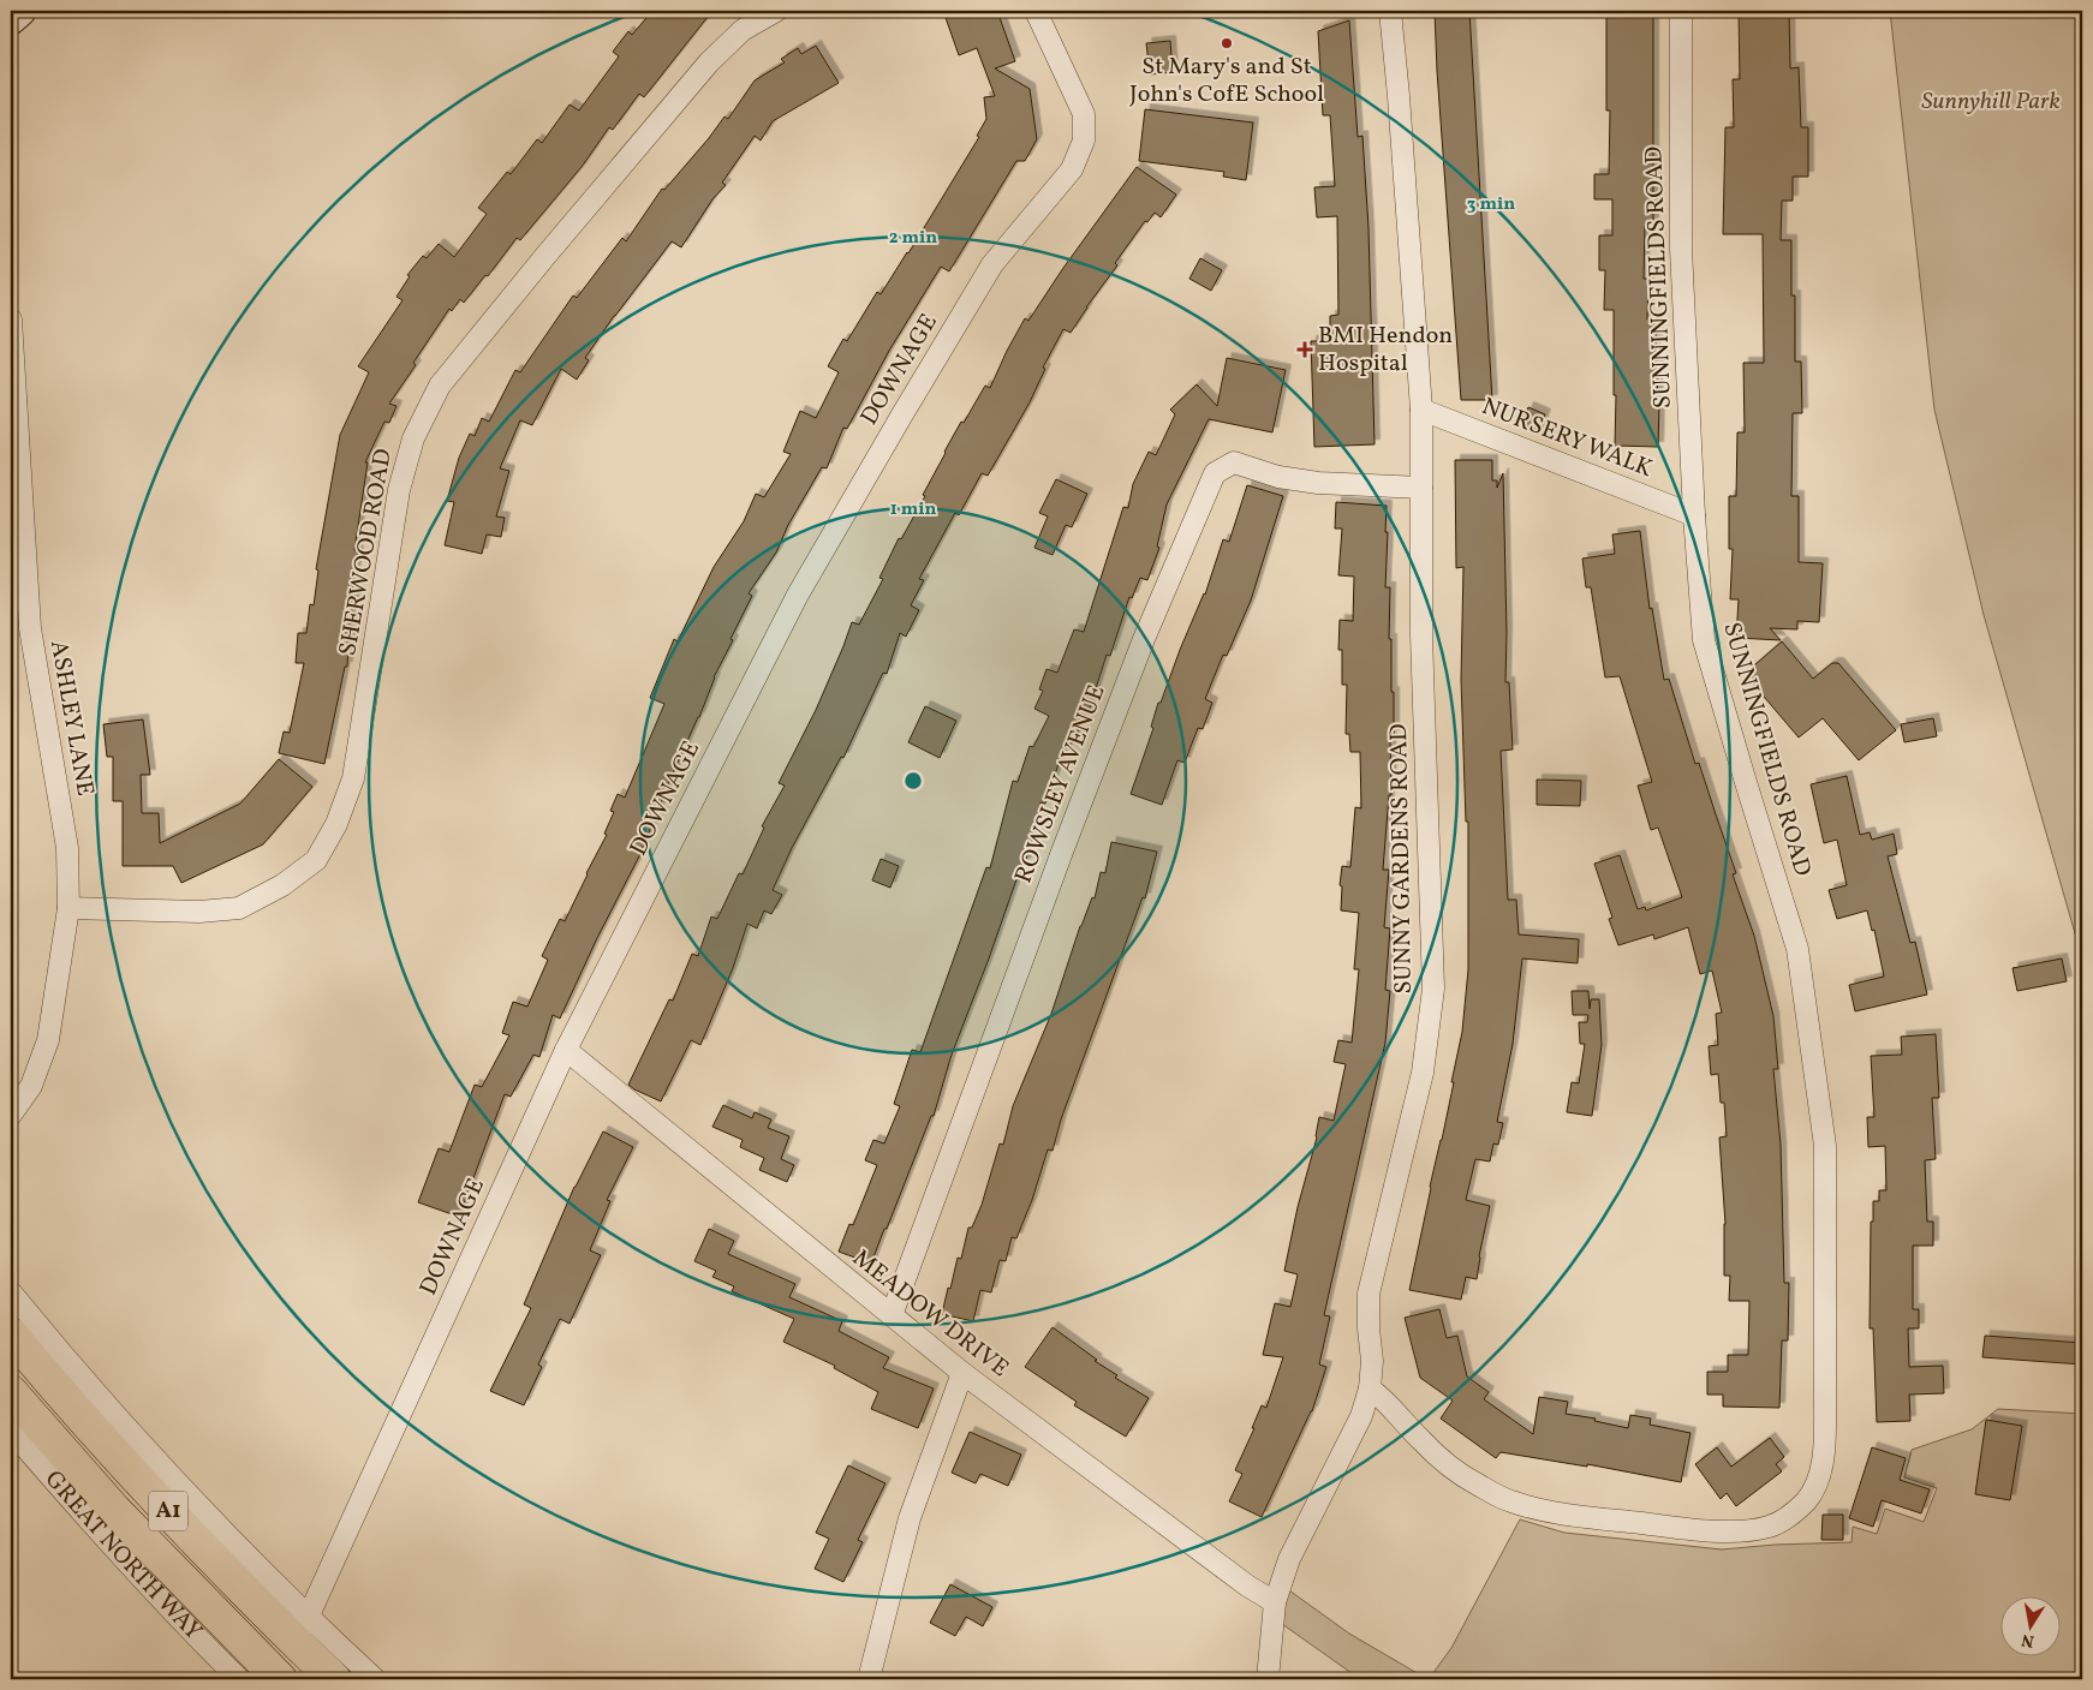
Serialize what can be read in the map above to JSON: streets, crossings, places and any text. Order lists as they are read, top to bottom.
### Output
{
  "streets": {
    "highway": ["A1", "GREAT NORTH WAY"],
    "street": [
      "SUNNINGFIELDS ROAD",
      "DOWNAGE",
      "NURSERY WALK",
      "SHERWOOD ROAD",
      "ASHLEY LANE",
      "ROWSLEY AVENUE",
      "SUNNY GARDENS ROAD",
      "MEADOW DRIVE"
    ]
  },
  "crossings": [
    ["SUNNINGFIELDS ROAD", "NURSERY WALK"],
    ["SUNNINGFIELDS ROAD", "SUNNY GARDENS ROAD"],
    ["DOWNAGE", "MEADOW DRIVE"],
    ["DOWNAGE", "A1"],
    ["NURSERY WALK", "SUNNY GARDENS ROAD"],
    ["SHERWOOD ROAD", "ASHLEY LANE"],
    ["ROWSLEY AVENUE", "SUNNY GARDENS ROAD"],
    ["ROWSLEY AVENUE", "MEADOW DRIVE"],
    ["SUNNY GARDENS ROAD", "MEADOW DRIVE"]
  ],
  "parks": ["Sunnyhill Park"],
  "places": {
    "other": ["St Mary's and St John's CofE School"],
    "health": ["BMI Hendon Hospital"]
  },
  "north": "bottom",
  "rings": ["3 min", "2 min", "1 min"]
}
